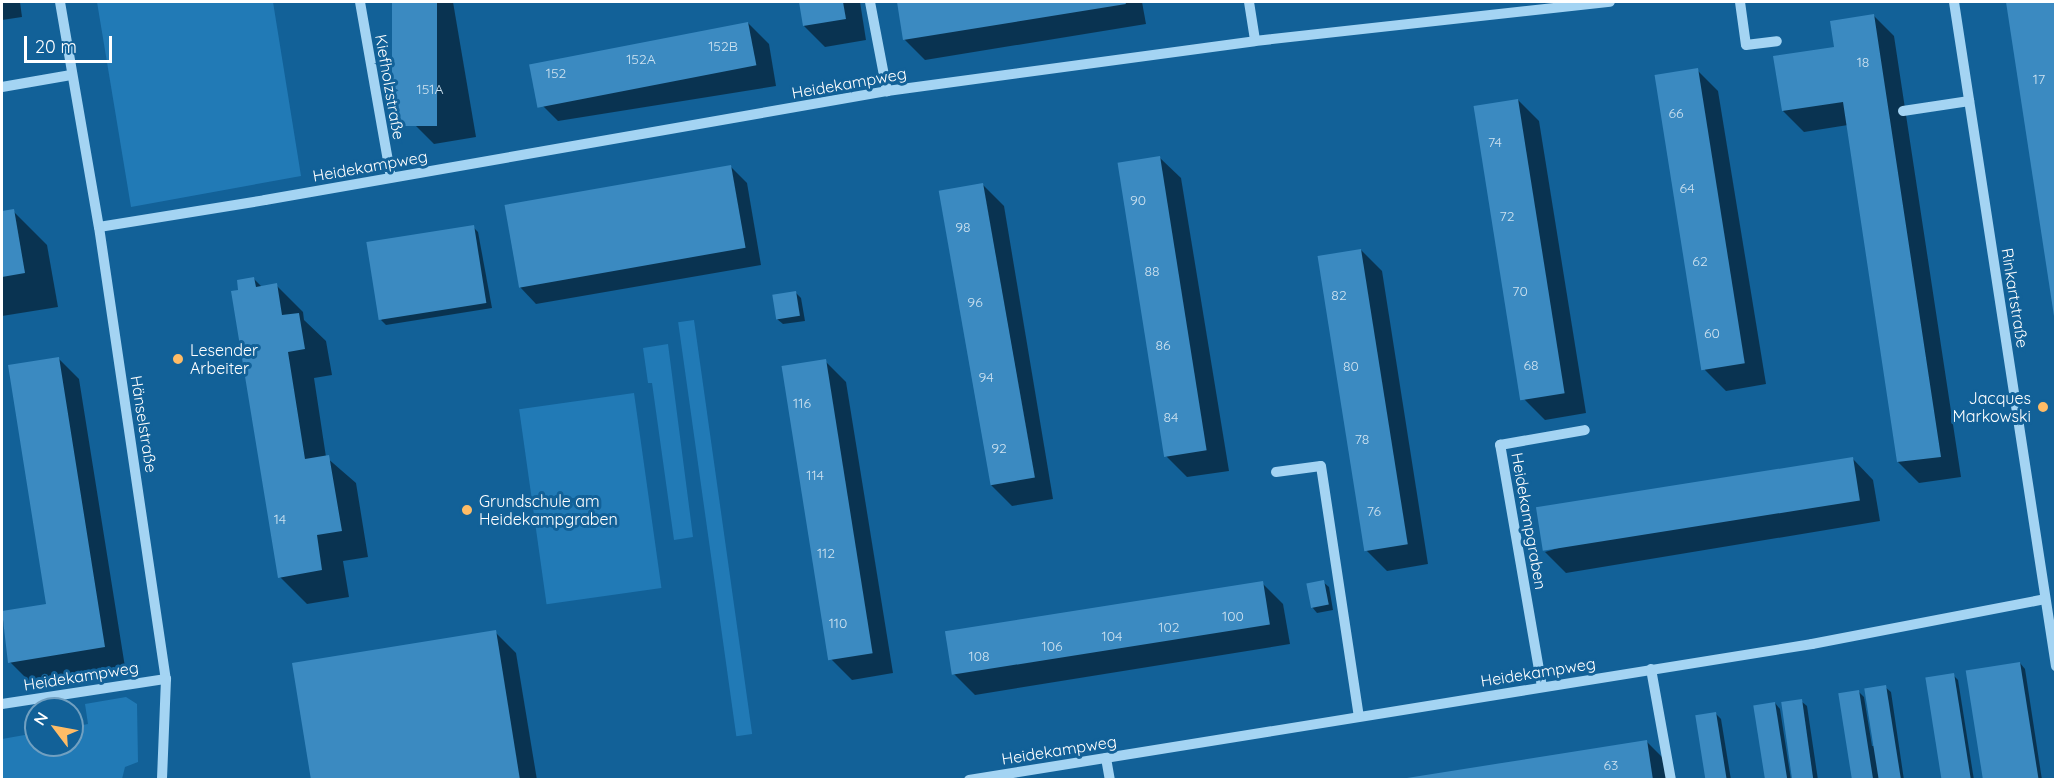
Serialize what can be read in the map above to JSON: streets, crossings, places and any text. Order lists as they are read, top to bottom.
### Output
{
  "streets": {
    "street": [
      "Heidekampweg",
      "Kiefholzstraße",
      "Rinkartstraße",
      "Hänselstraße",
      "Heidekampgraben"
    ]
  },
  "crossings": [
    ["Heidekampweg", "Kiefholzstraße"],
    ["Heidekampweg", "Rinkartstraße"],
    ["Heidekampweg", "Hänselstraße"],
    ["Heidekampweg", "Heidekampgraben"]
  ],
  "places": ["Lesender Arbeiter", "Jacques Markowski", "Grundschule am Heidekampgraben"],
  "house_numbers": [
    "152B",
    "152A",
    "18",
    "152",
    "17",
    "151A",
    "66",
    "74",
    "64",
    "90",
    "72",
    "98",
    "62",
    "88",
    "70",
    "82",
    "96",
    "60",
    "86",
    "68",
    "80",
    "94",
    "116",
    "84",
    "78",
    "92",
    "114",
    "76",
    "14",
    "112",
    "100",
    "110",
    "102",
    "104",
    "106",
    "108",
    "63"
  ],
  "scale_bar": "20 m",
  "north": "top left"
}
